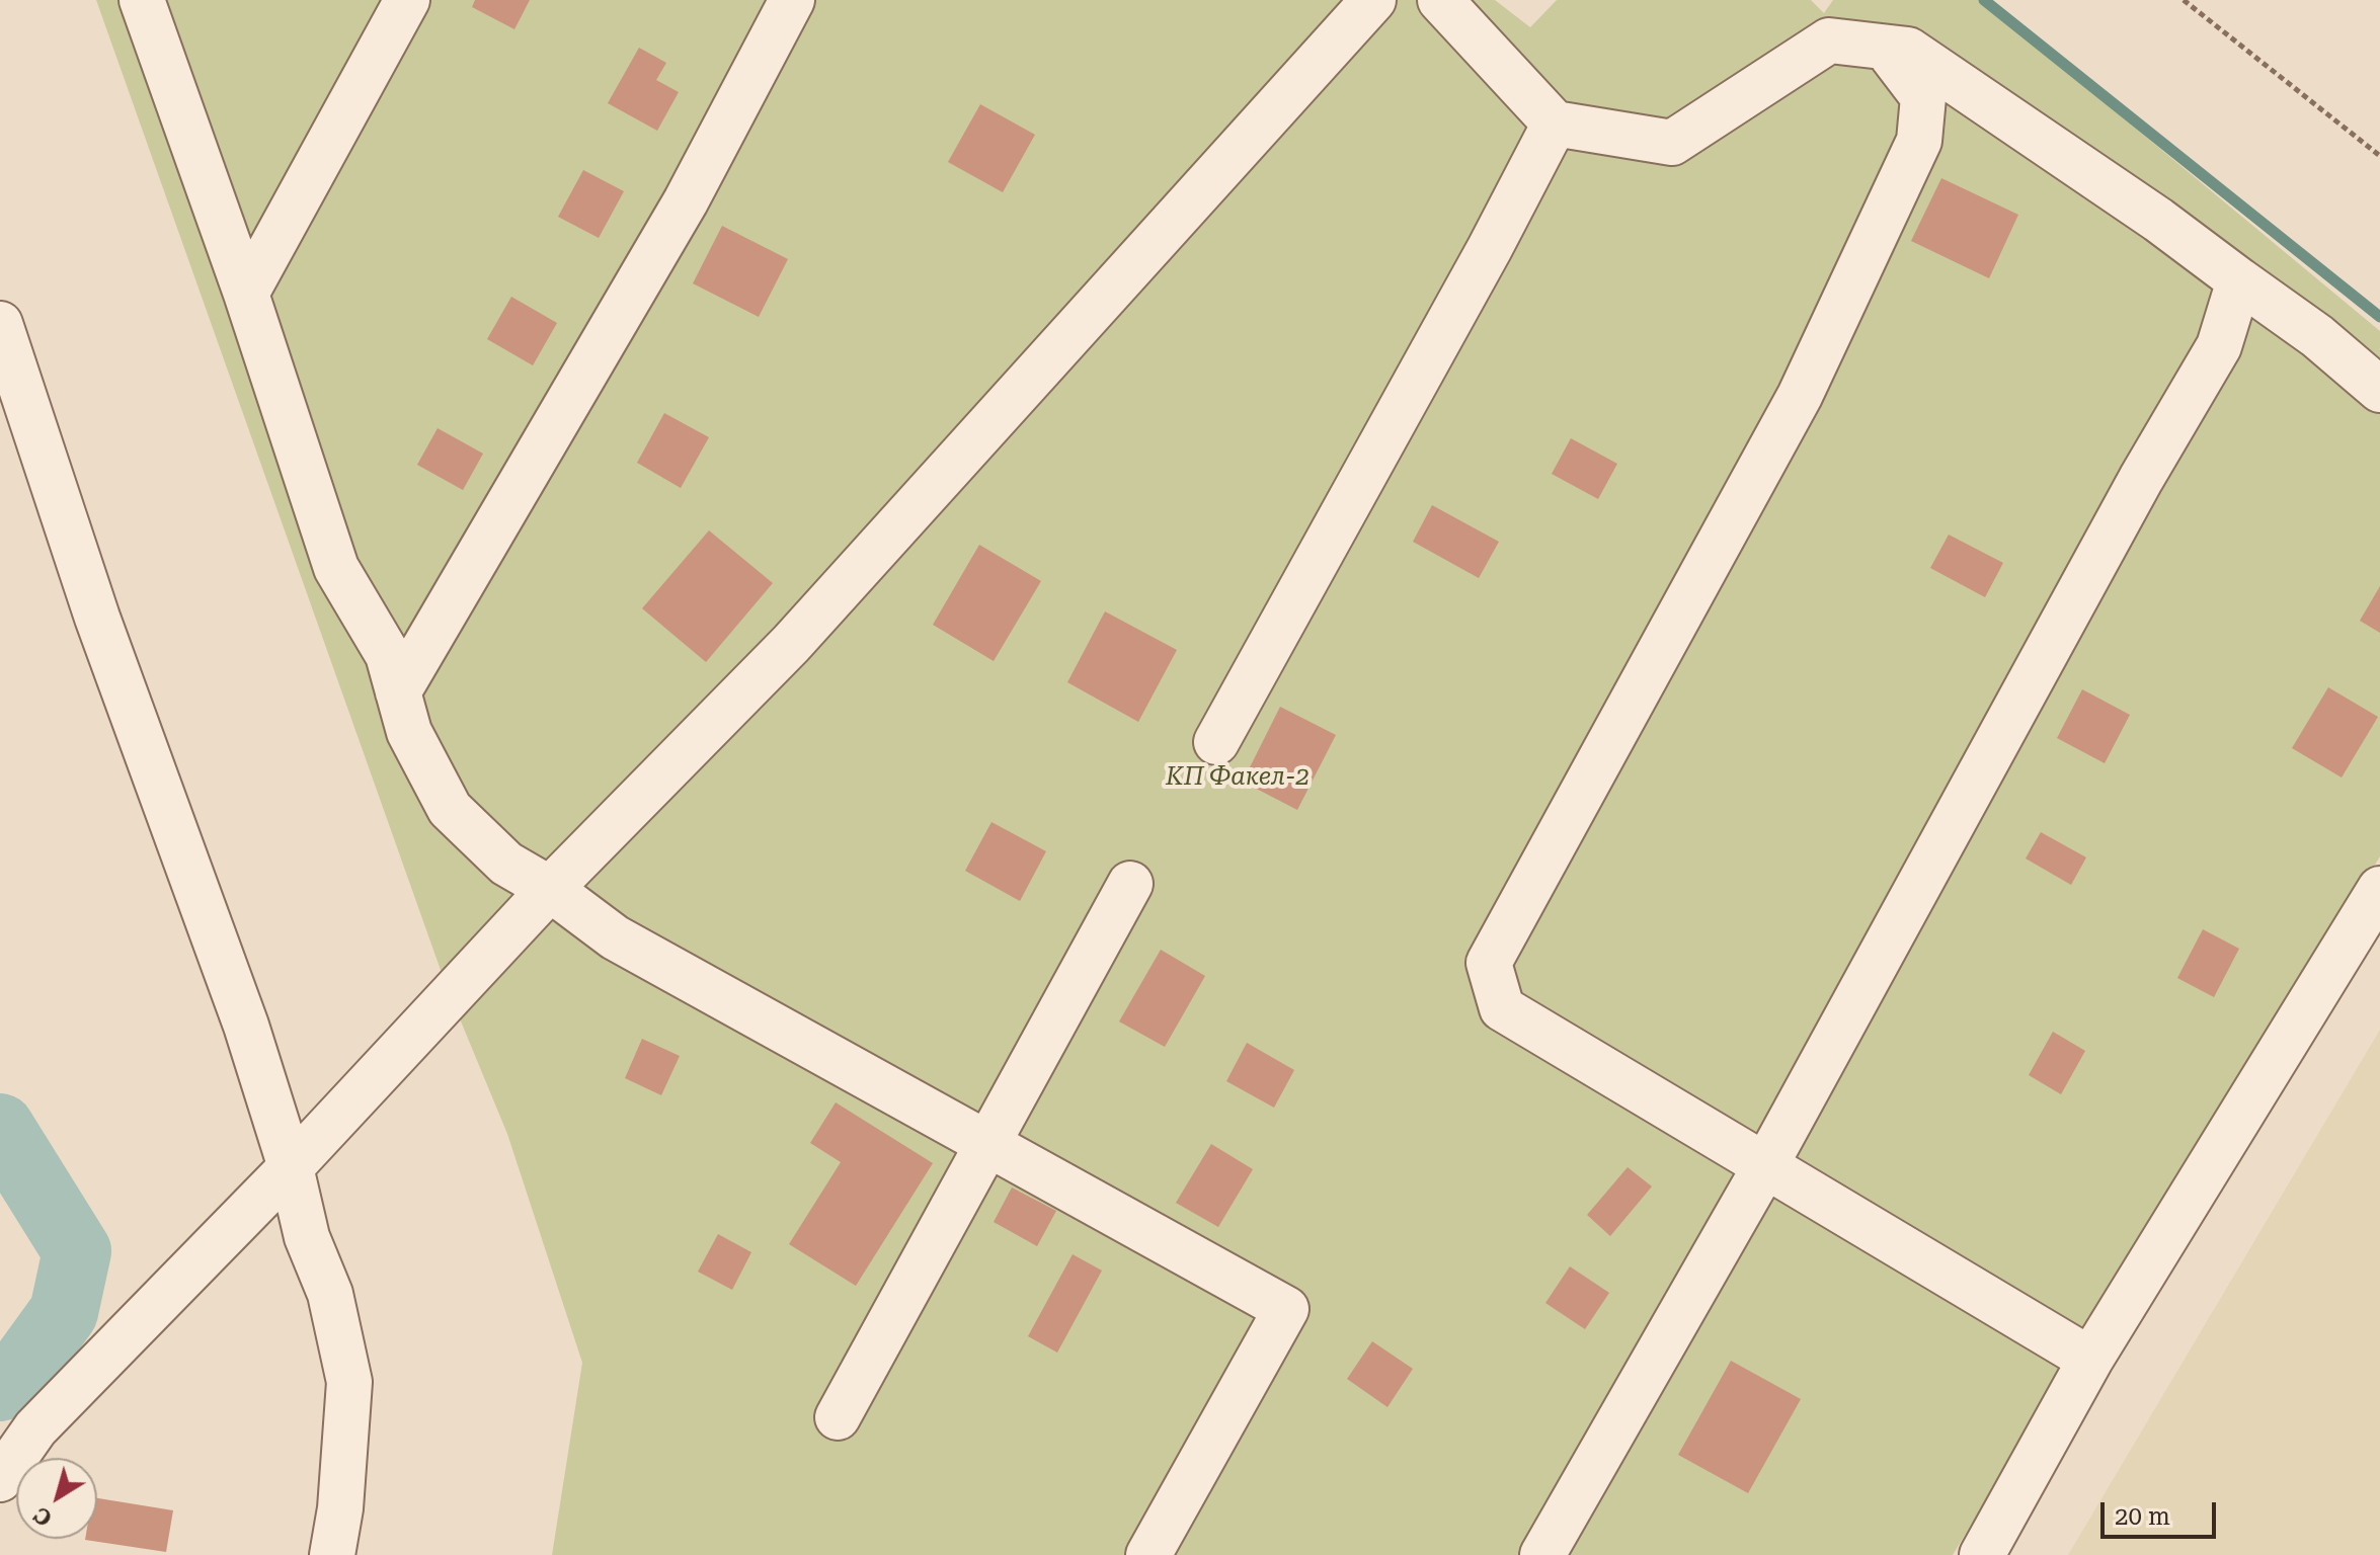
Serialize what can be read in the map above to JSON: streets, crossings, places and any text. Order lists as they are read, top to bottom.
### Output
{
  "parks": ["КП Факел-2"],
  "scale_bar": "20 m",
  "north": "bottom left"
}
